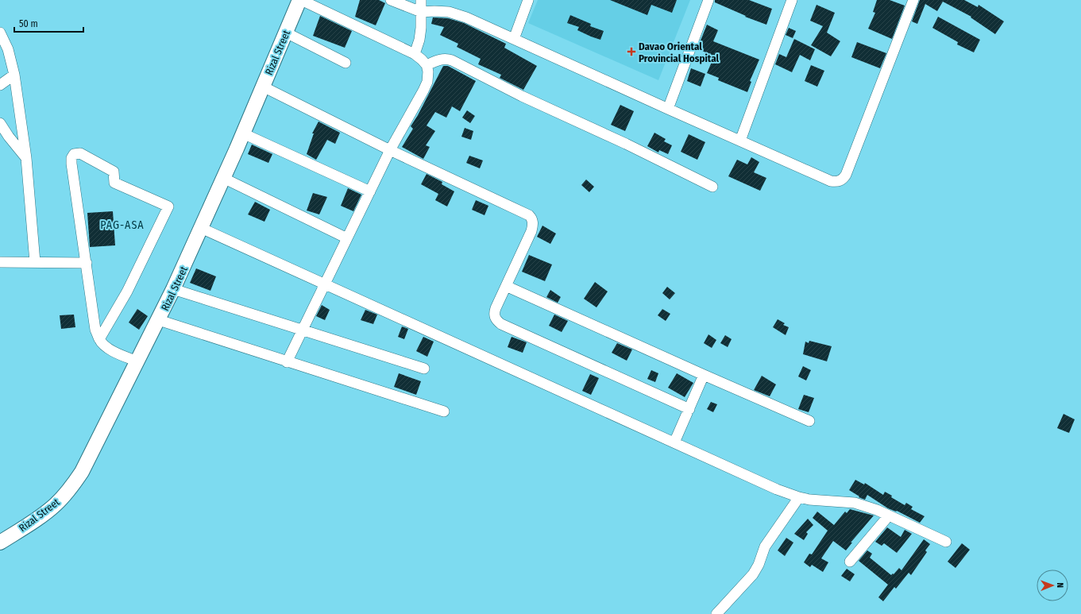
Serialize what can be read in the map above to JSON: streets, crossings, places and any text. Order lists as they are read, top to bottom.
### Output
{
  "streets": {
    "street": ["Rizal Street"]
  },
  "districts": ["PAG-ASA"],
  "places": {
    "health": ["Davao Oriental Provincial Hospital"]
  },
  "scale_bar": "50 m",
  "north": "right"
}
